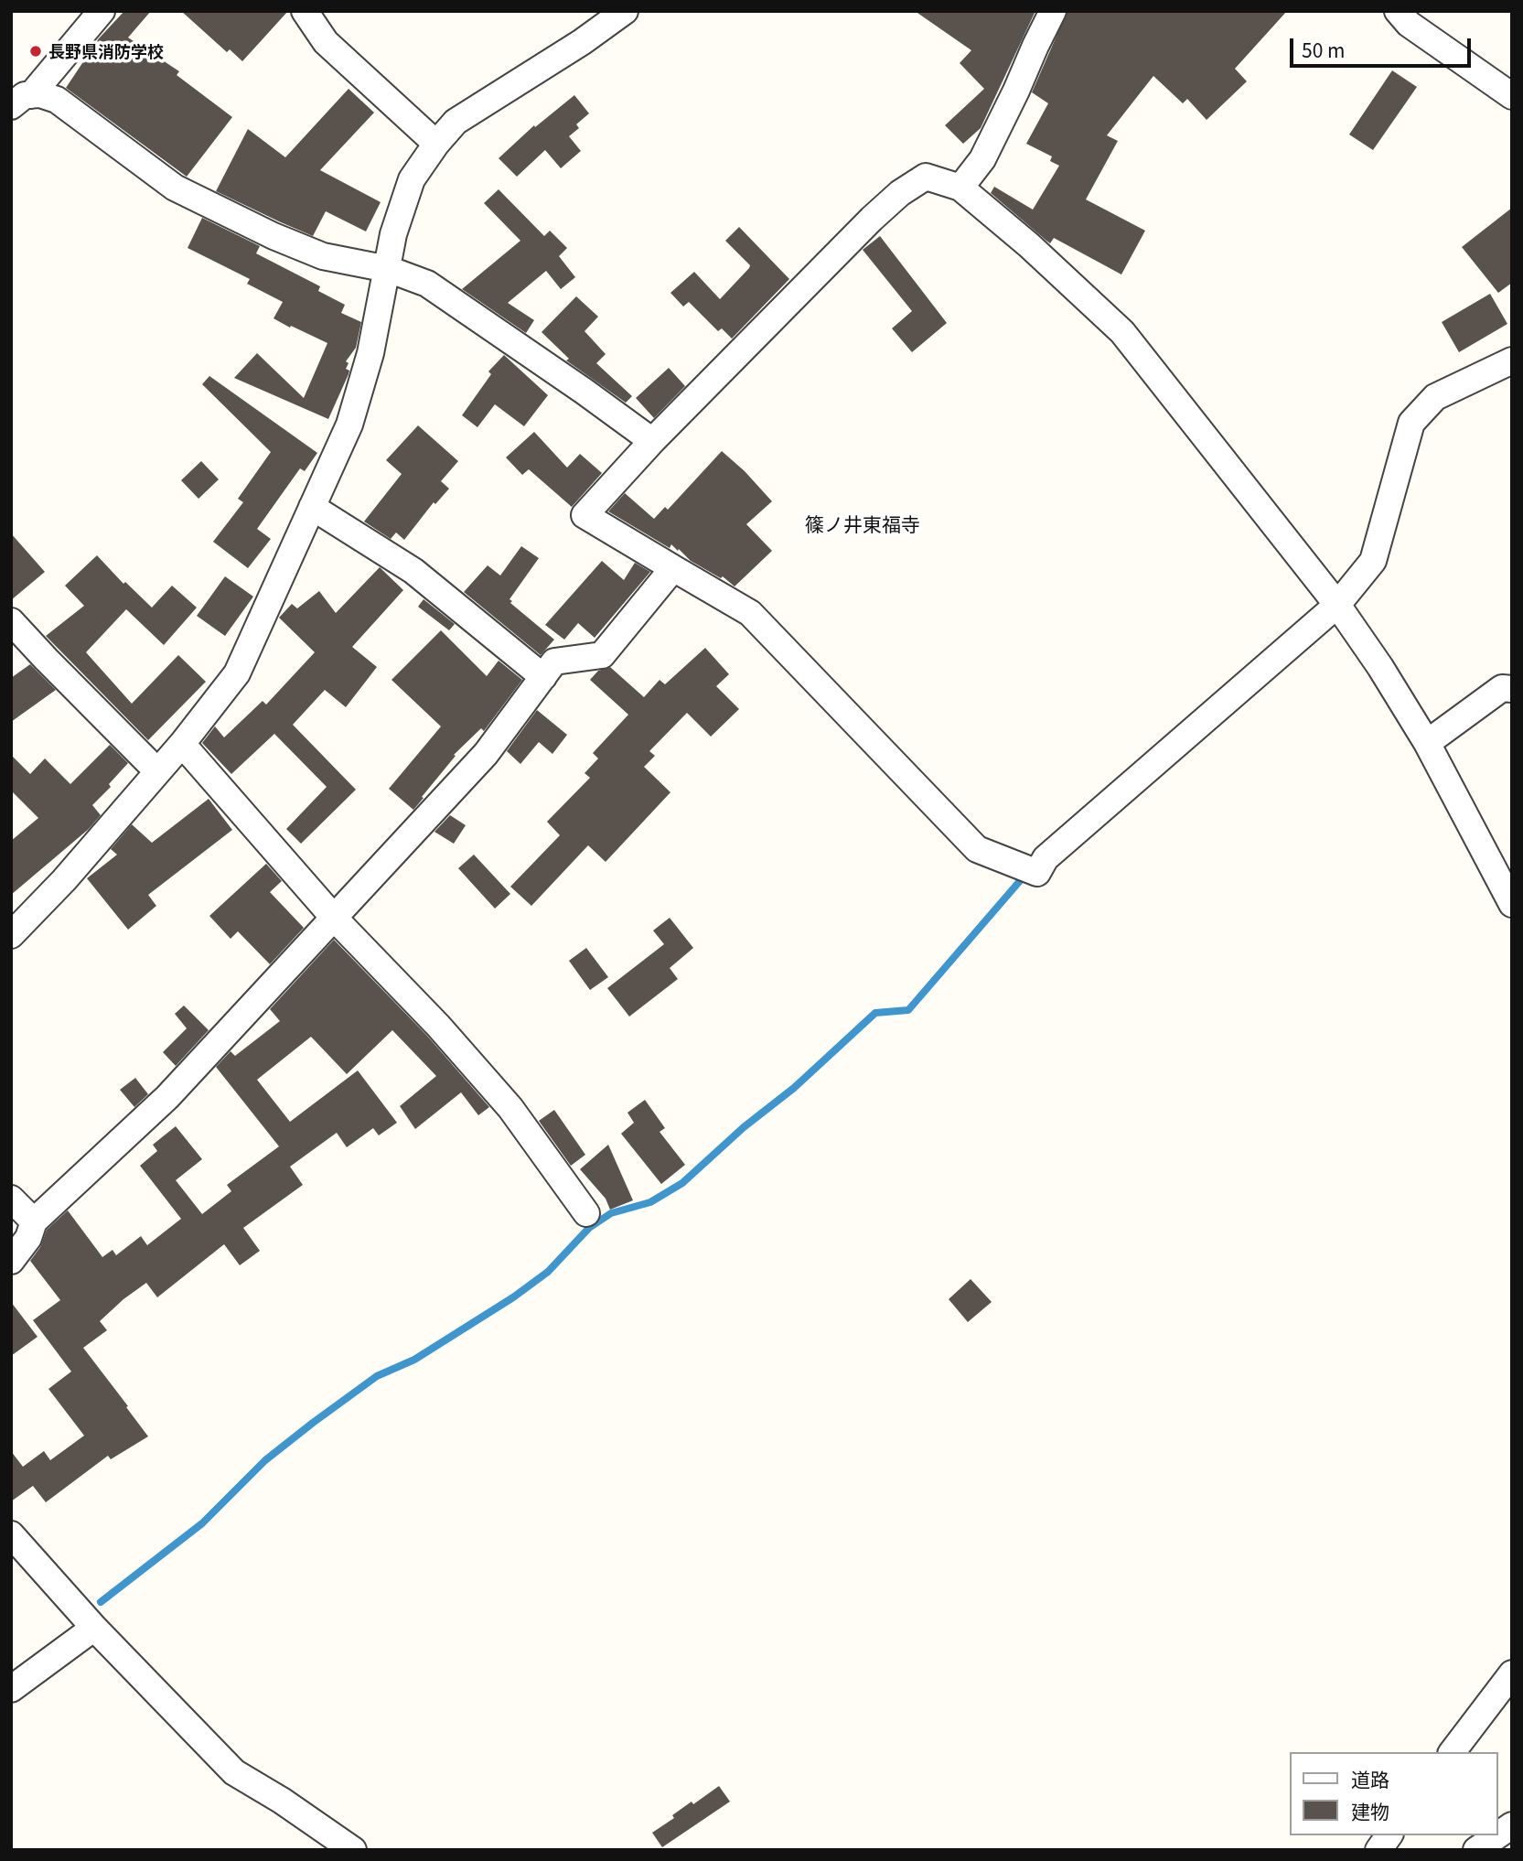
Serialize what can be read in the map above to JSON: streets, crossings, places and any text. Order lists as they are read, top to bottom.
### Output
{
  "districts": ["篠ノ井東福寺"],
  "places": ["長野県消防学校"],
  "legend": ["道路", "建物"],
  "scale_bar": "50 m"
}
